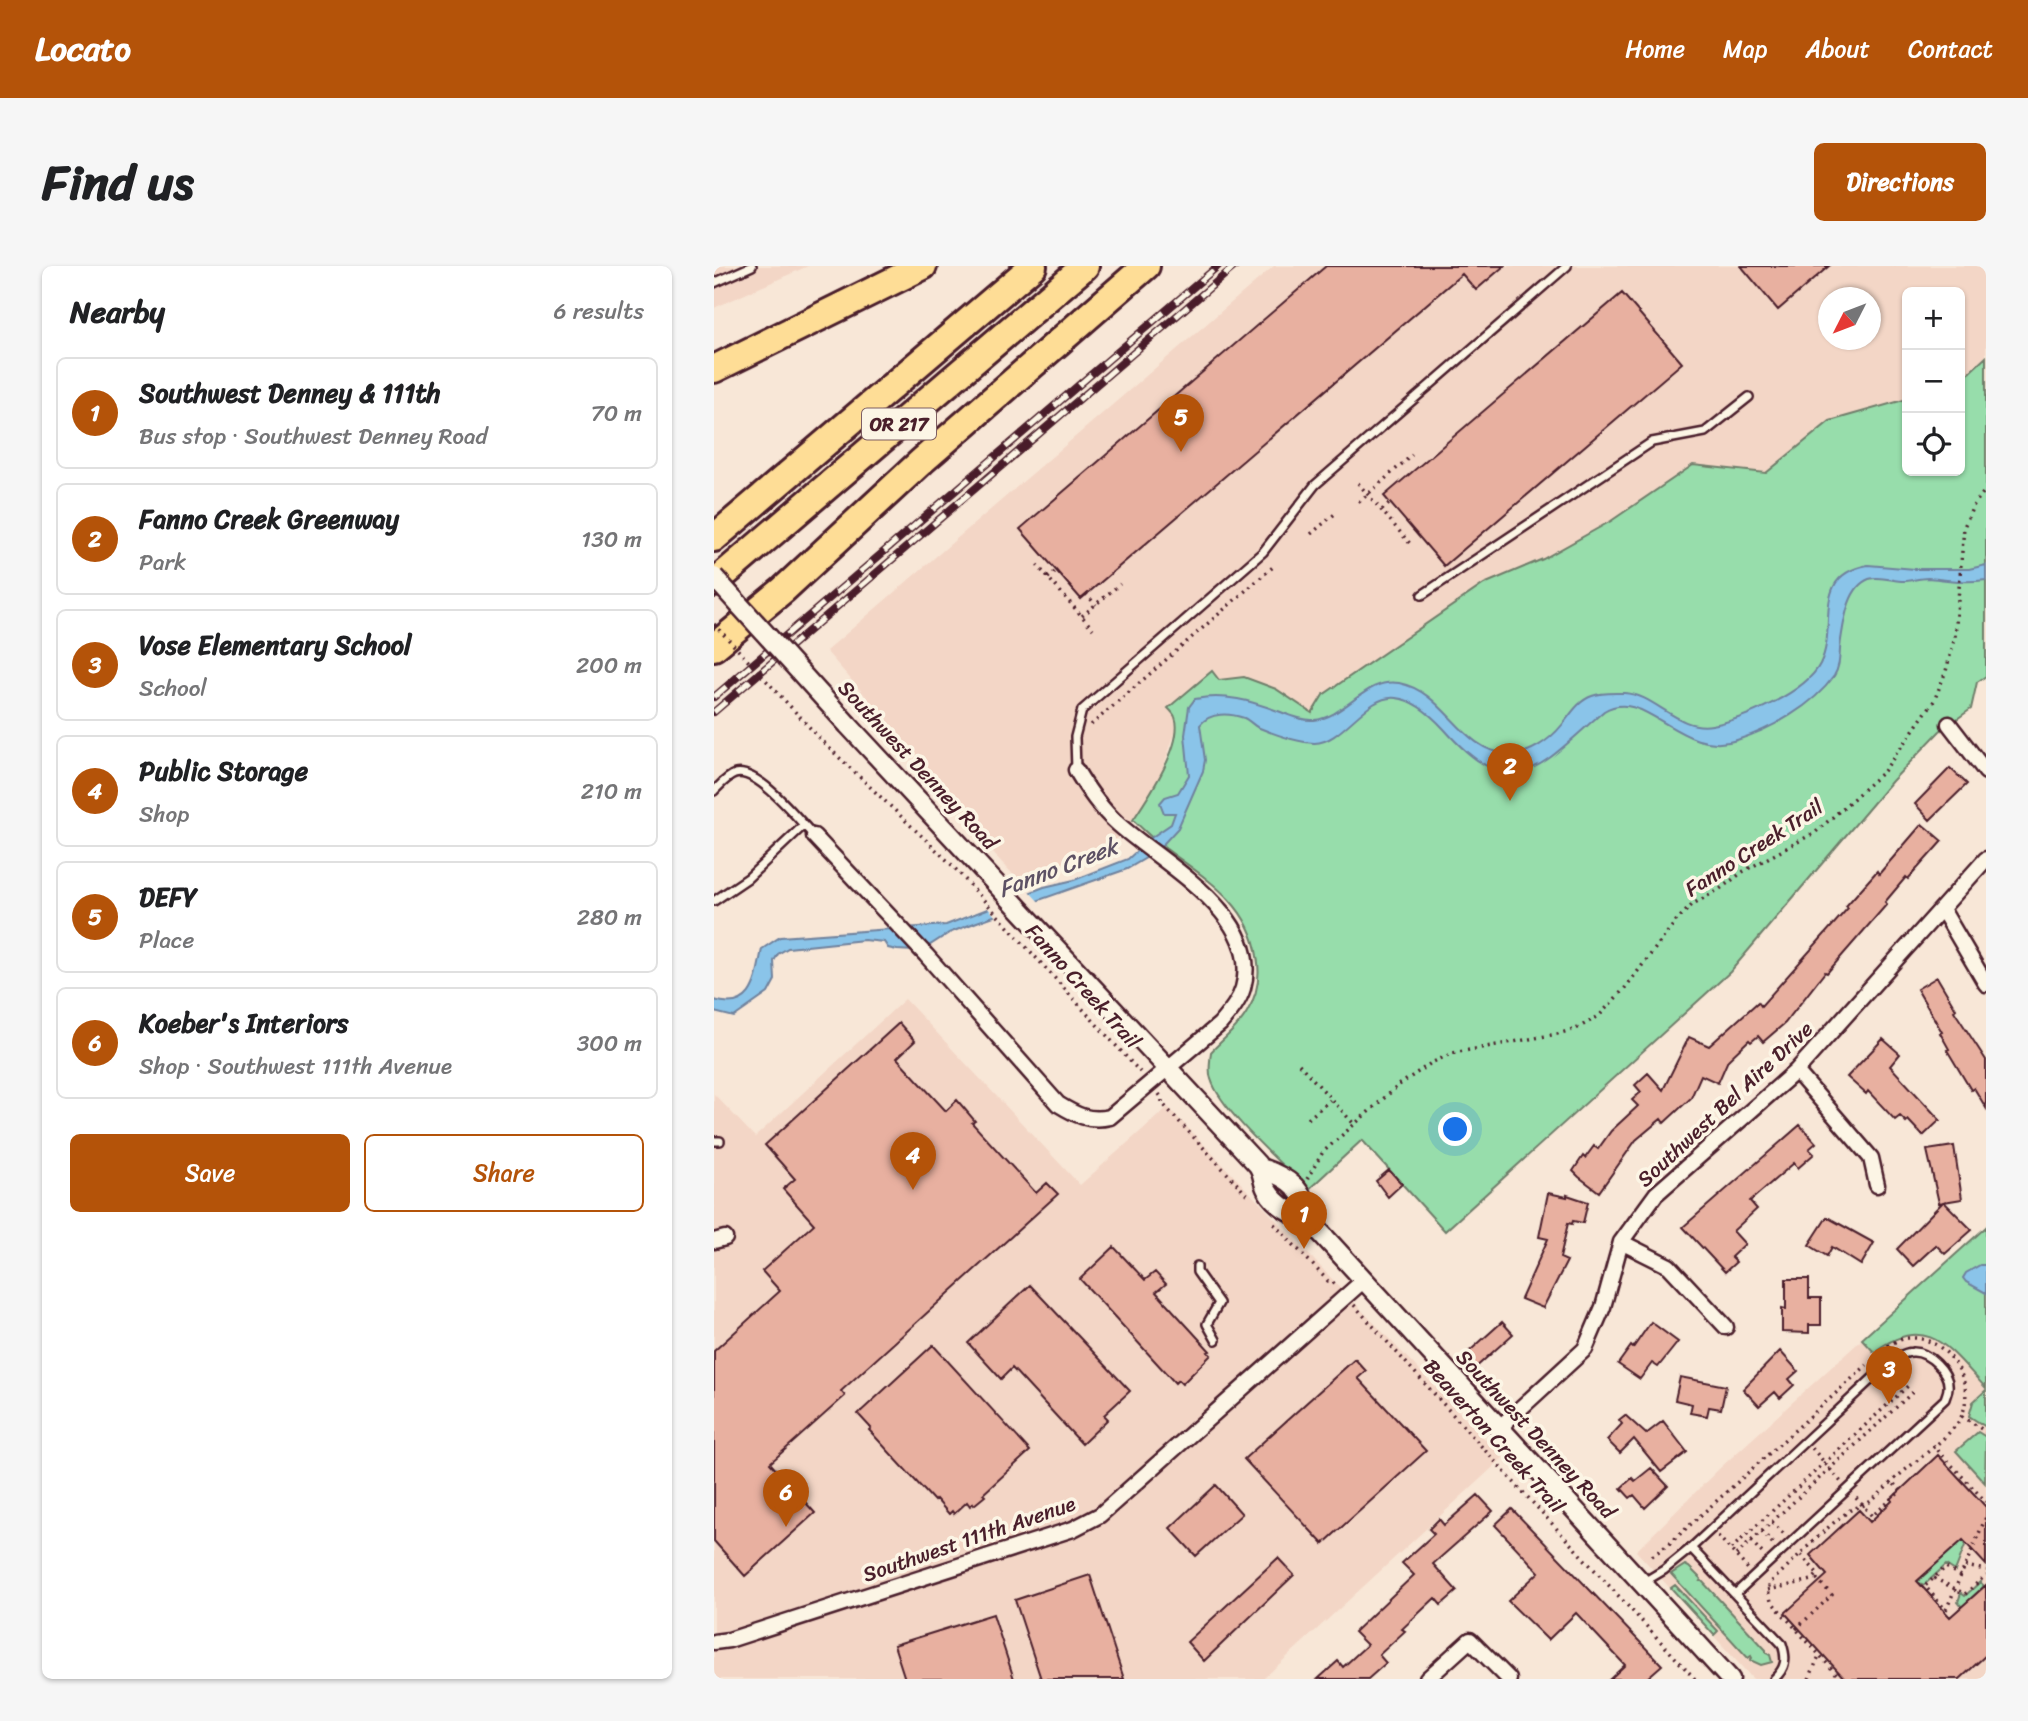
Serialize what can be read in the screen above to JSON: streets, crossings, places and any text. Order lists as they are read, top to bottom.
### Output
{
  "streets": {
    "highway": ["OR 217"],
    "street": ["Southwest Denney Road", "Southwest Bel Aire Drive", "Southwest 111th Avenue"],
    "path": ["Fanno Creek Trail", "Beaverton Creek Trail"]
  },
  "crossings": [
    ["Southwest Denney Road", "Southwest Bel Aire Drive"],
    ["Southwest Denney Road", "Southwest 111th Avenue"],
    ["Beaverton Creek Trail", "Southwest 111th Avenue"]
  ],
  "water": ["Fanno Creek"],
  "north": "bottom left",
  "page": {
    "header": "Locato",
    "nav": [
      "Home",
      "Map",
      "About",
      "Contact"
    ],
    "title": "Find us",
    "buttons": [
      "Directions",
      ["Save", "Share"]
    ],
    "heading": ["Nearby", "6 results"],
    "map_buttons": ["+", "−"],
    "list": [
      {
        "mark": "1",
        "name": "Southwest Denney & 111th",
        "note": "Bus stop · Southwest Denney Road",
        "value": "70 m"
      },
      {
        "mark": "2",
        "name": "Fanno Creek Greenway",
        "note": "Park",
        "value": "130 m"
      },
      {
        "mark": "3",
        "name": "Vose Elementary School",
        "note": "School",
        "value": "200 m"
      },
      {
        "mark": "4",
        "name": "Public Storage",
        "note": "Shop",
        "value": "210 m"
      },
      {
        "mark": "5",
        "name": "DEFY",
        "note": "Place",
        "value": "280 m"
      },
      {
        "mark": "6",
        "name": "Koeber's Interiors",
        "note": "Shop · Southwest 111th Avenue",
        "value": "300 m"
      }
    ],
    "pins": [
      "5",
      "2",
      "4",
      "1",
      "3",
      "6"
    ]
  }
}
